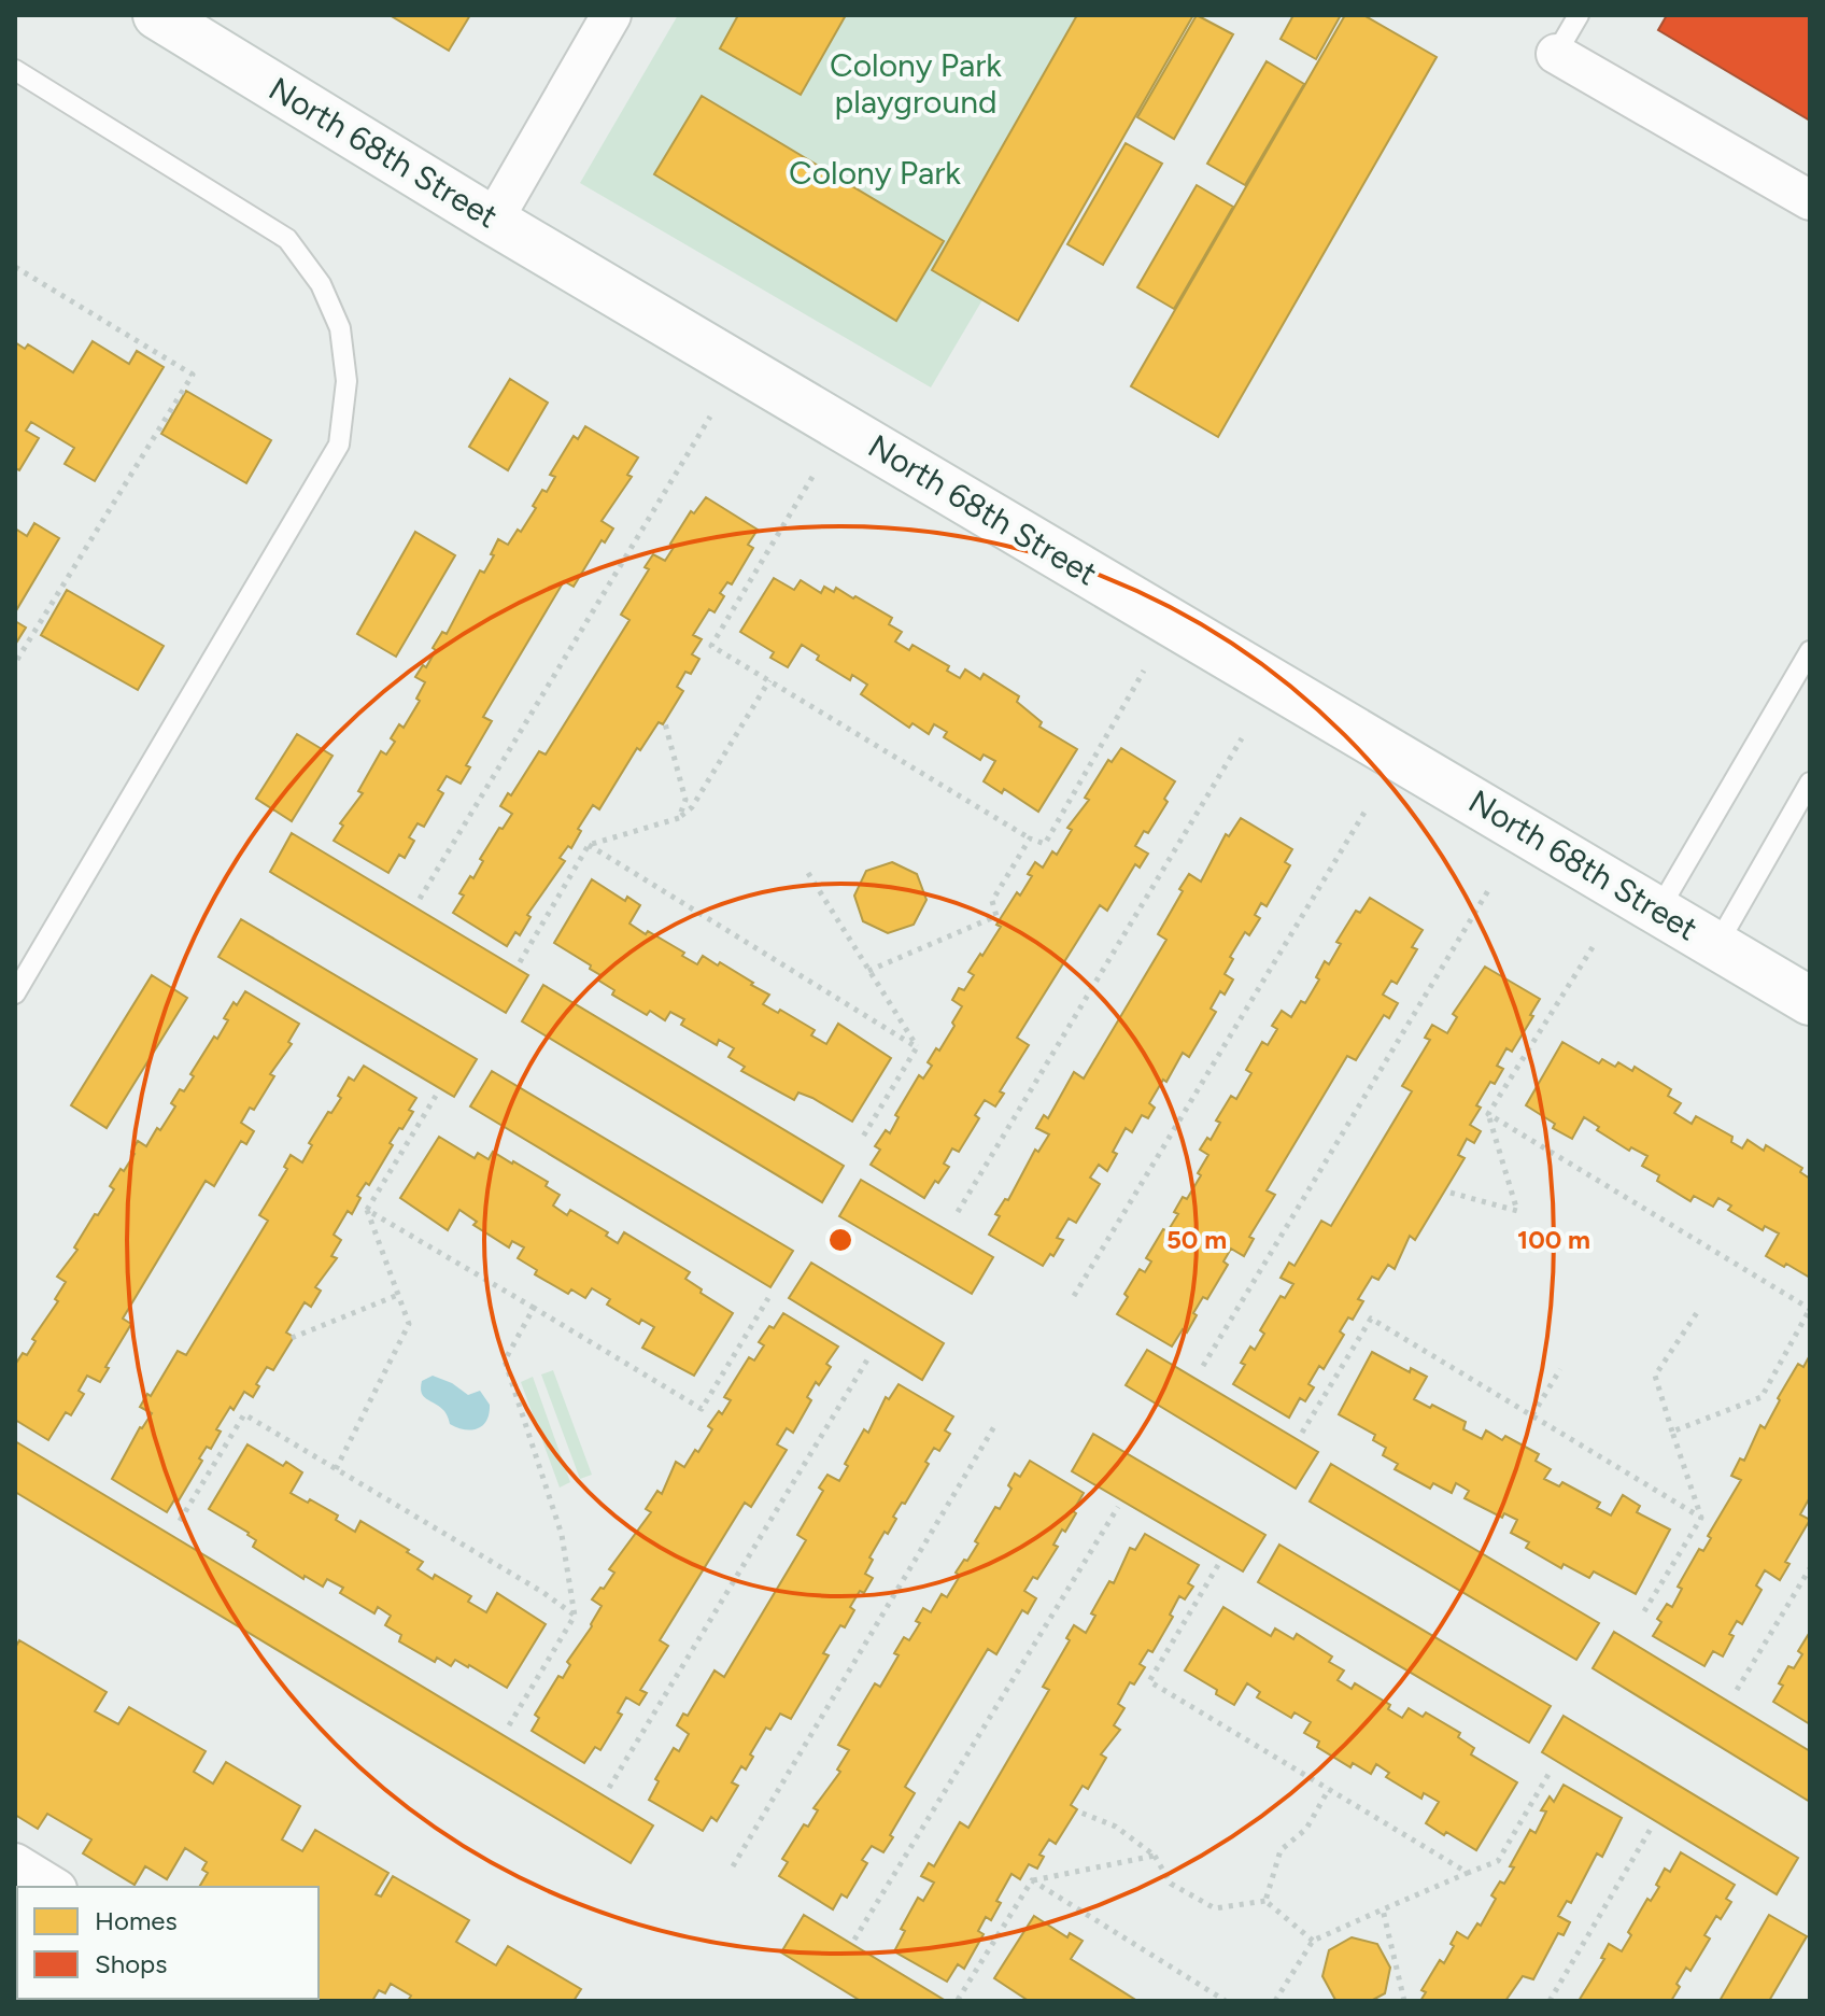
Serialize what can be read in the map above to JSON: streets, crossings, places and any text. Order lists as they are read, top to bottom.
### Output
{
  "streets": {
    "street": ["North 68th Street"]
  },
  "parks": ["Colony Park playground", "Colony Park"],
  "legend": ["Homes", "Shops"],
  "rings": ["50 m", "100 m"]
}
